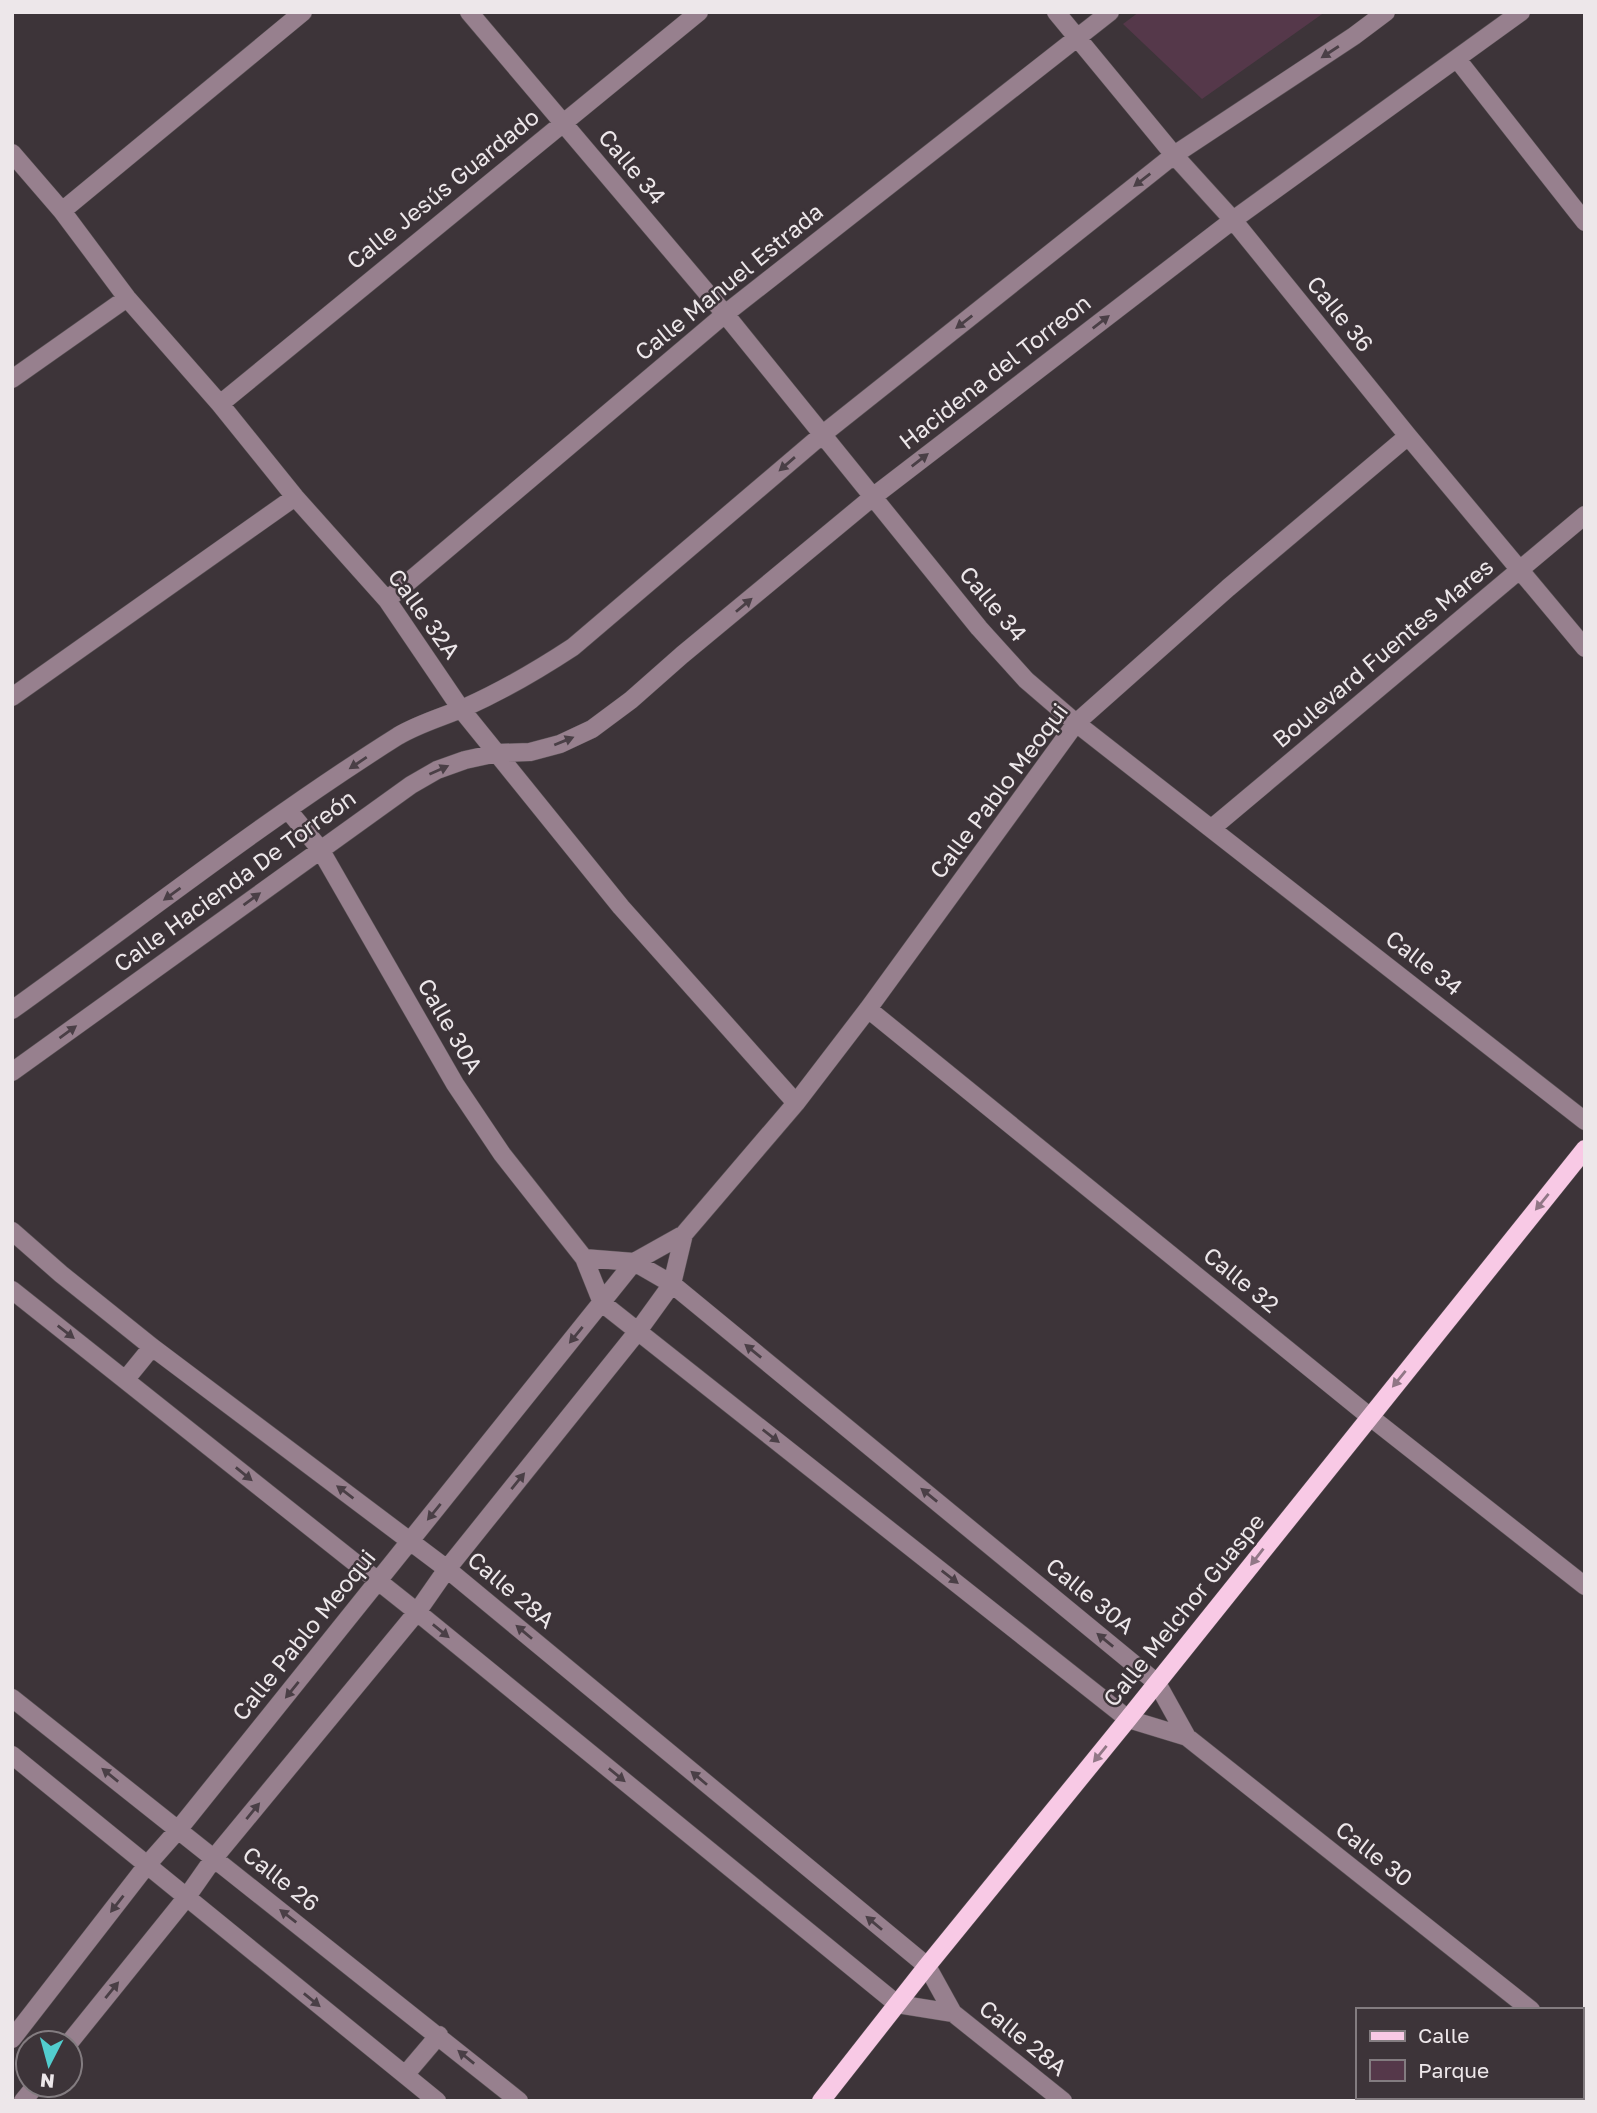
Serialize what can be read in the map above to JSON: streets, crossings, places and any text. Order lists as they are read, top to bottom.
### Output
{
  "streets": {
    "main road": ["Calle Melchor Guaspe"],
    "street": [
      "Calle 34",
      "Calle Jesús Guardado",
      "Calle Manuel Estrada",
      "Calle 36",
      "Hacidena del Torreon",
      "Calle 32A",
      "Boulevard Fuentes Mares",
      "Calle Pablo Meoqui",
      "Calle Hacienda De Torreón",
      "Calle 30A",
      "Calle 32",
      "Calle 28A",
      "Calle 30",
      "Calle 26"
    ]
  },
  "crossings": [
    ["Calle 34", "Calle Jesús Guardado"],
    ["Calle 34", "Calle Manuel Estrada"],
    ["Calle 34", "Hacidena del Torreon"],
    ["Calle 34", "Boulevard Fuentes Mares"],
    ["Calle 34", "Calle Pablo Meoqui"],
    ["Calle Jesús Guardado", "Calle 32A"],
    ["Calle Manuel Estrada", "Calle 36"],
    ["Calle Manuel Estrada", "Calle 32A"],
    ["Calle 36", "Hacidena del Torreon"],
    ["Calle 36", "Boulevard Fuentes Mares"],
    ["Calle 36", "Calle Pablo Meoqui"],
    ["Hacidena del Torreon", "Calle 32A"],
    ["Hacidena del Torreon", "Calle Hacienda De Torreón"],
    ["Calle 32A", "Calle Pablo Meoqui"],
    ["Calle 32A", "Calle Hacienda De Torreón"],
    ["Calle Pablo Meoqui", "Calle 30A"],
    ["Calle Pablo Meoqui", "Calle 32"],
    ["Calle Pablo Meoqui", "Calle 28A"],
    ["Calle Pablo Meoqui", "Calle 26"],
    ["Calle Hacienda De Torreón", "Calle 30A"],
    ["Calle 30A", "Calle Melchor Guaspe"],
    ["Calle 30A", "Calle 30"],
    ["Calle 32", "Calle Melchor Guaspe"],
    ["Calle 28A", "Calle Melchor Guaspe"]
  ],
  "one_way": ["Calle Melchor Guaspe"],
  "legend": ["Calle", "Parque"],
  "north": "bottom"
}
